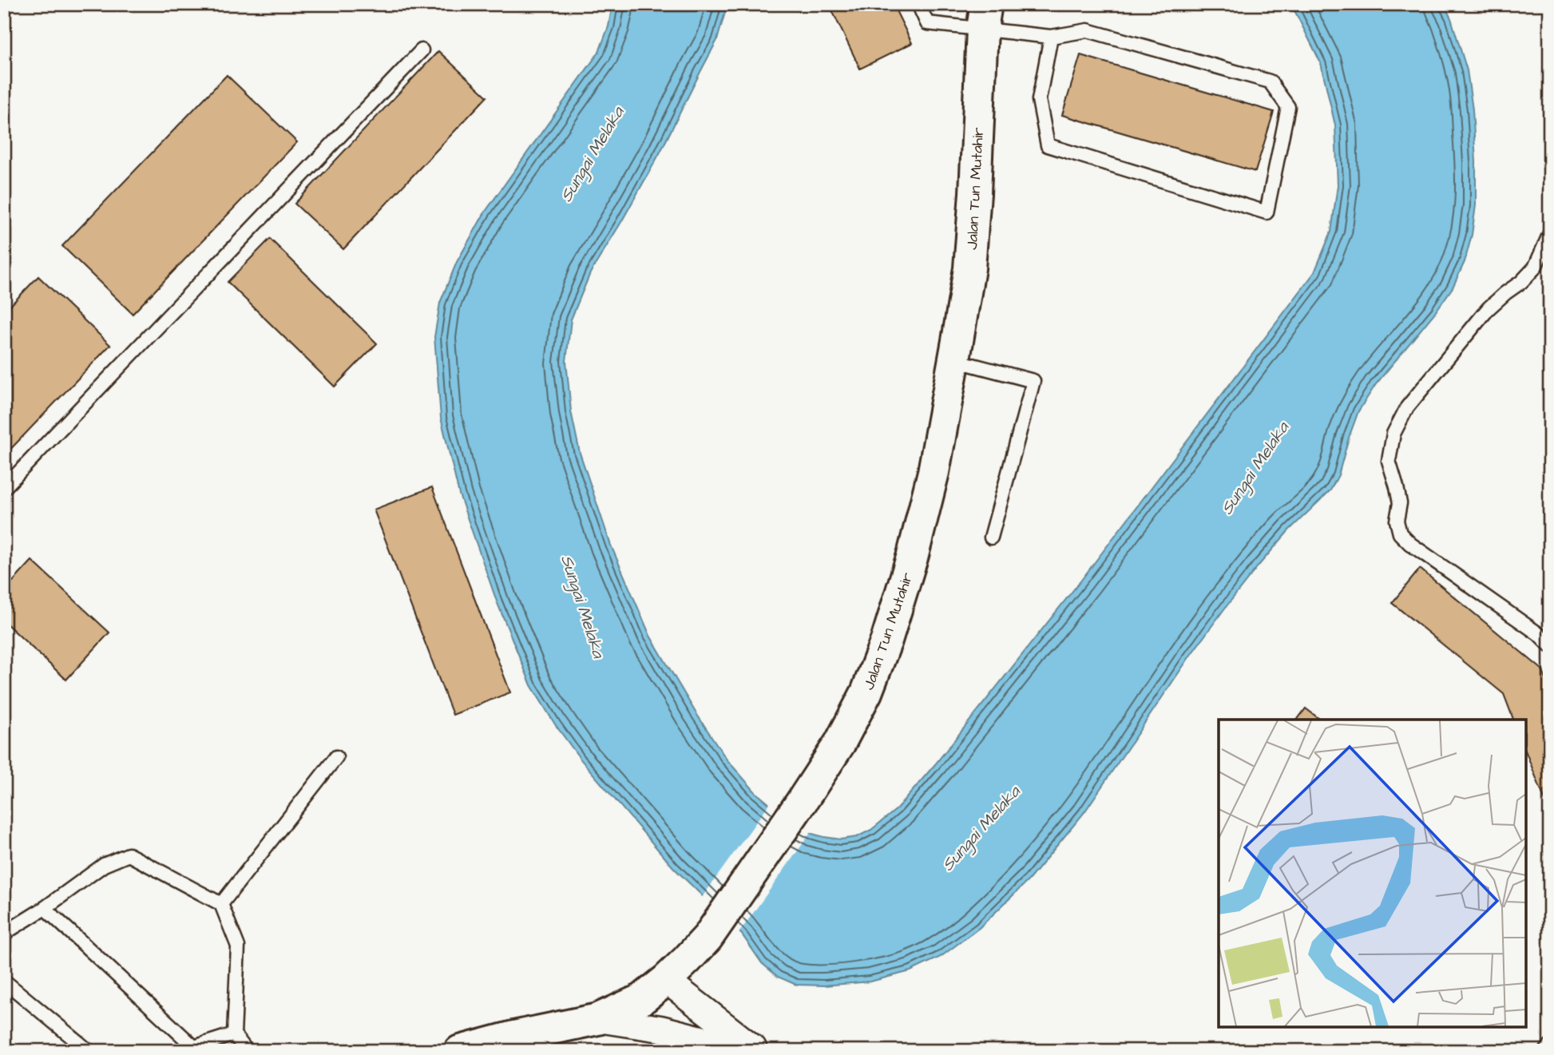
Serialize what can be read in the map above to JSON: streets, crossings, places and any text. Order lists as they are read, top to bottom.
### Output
{
  "streets": {
    "street": ["Jalan Tun Mutahir"]
  },
  "water": ["Sungai Melaka"]
}
